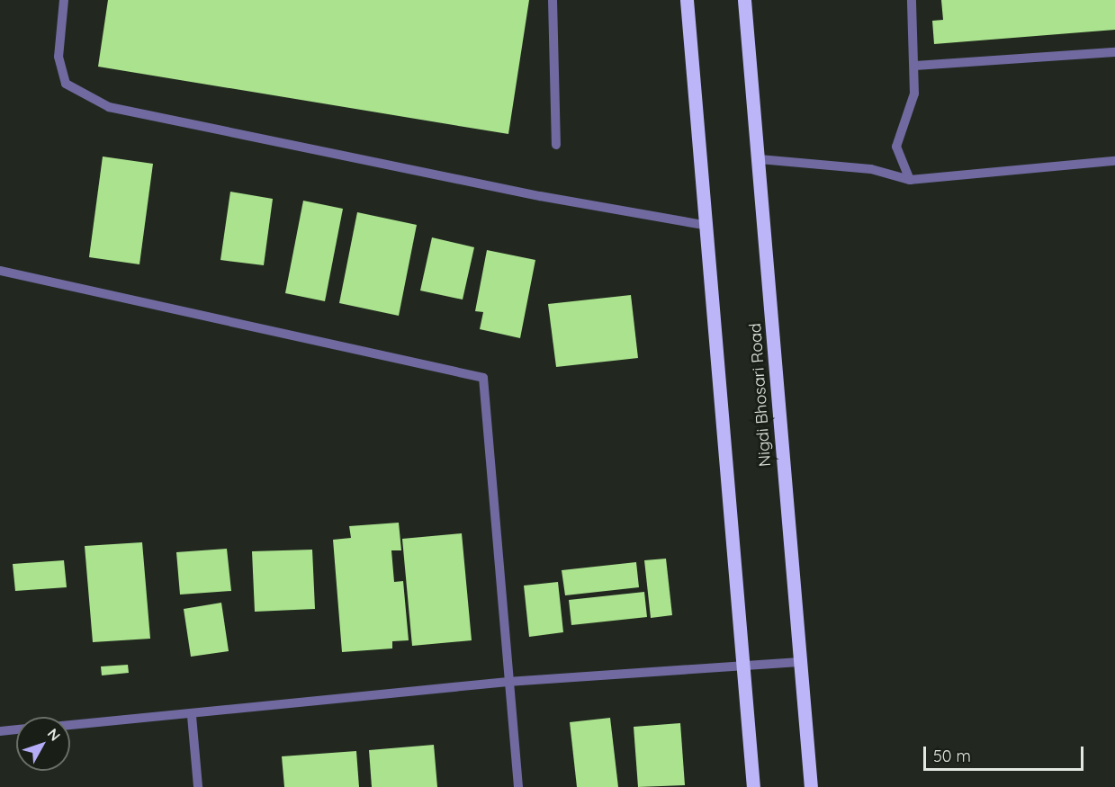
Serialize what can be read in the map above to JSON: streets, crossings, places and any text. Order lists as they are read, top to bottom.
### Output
{
  "streets": {
    "main road": ["Nigdi Bhosari Road"]
  },
  "scale_bar": "50 m",
  "north": "top right"
}
